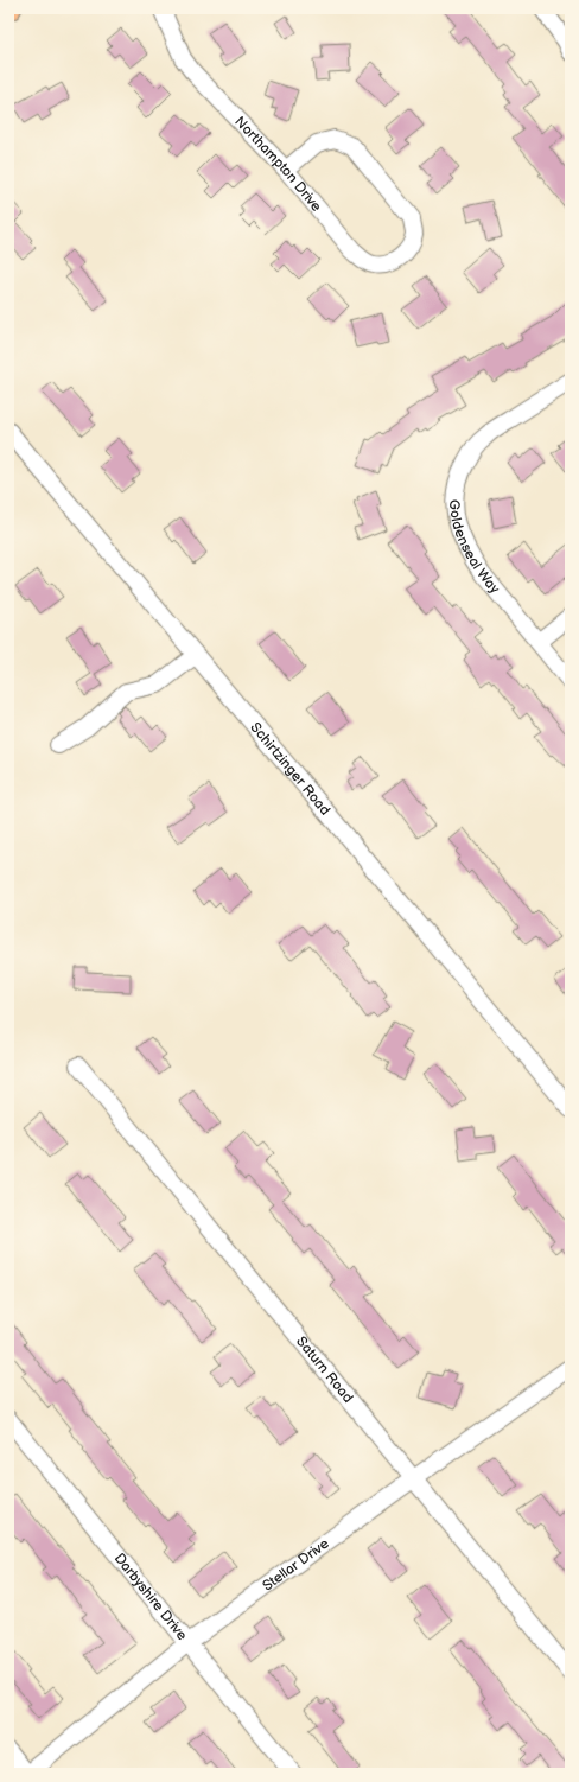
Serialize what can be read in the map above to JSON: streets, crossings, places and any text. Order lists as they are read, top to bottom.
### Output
{
  "streets": {
    "street": [
      "Northampton Drive",
      "Goldenseal Way",
      "Schirtzinger Road",
      "Saturn Road",
      "Stellar Drive",
      "Darbyshire Drive"
    ]
  },
  "crossings": [
    ["Saturn Road", "Stellar Drive"],
    ["Stellar Drive", "Darbyshire Drive"]
  ]
}
